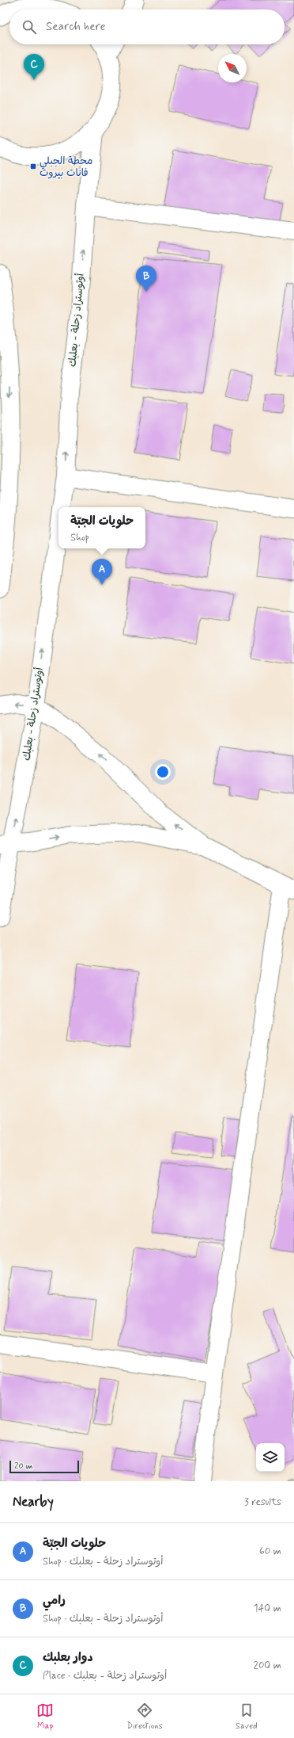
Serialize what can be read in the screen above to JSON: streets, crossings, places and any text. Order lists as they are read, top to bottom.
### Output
{
  "streets": {
    "main road": ["أوتوستراد زحلة - بعلبك"]
  },
  "places": {
    "transit": ["محطة الجبلي فانات بيروت"]
  },
  "scale_bar": "20 m",
  "north": "top left",
  "page": {
    "search": "Search here",
    "pins": ["C", "B", "A"],
    "popup": ["حلويات الجبّة", "Shop"],
    "scale": "20 m",
    "heading": ["Nearby", "3 results"],
    "list": [
      {
        "mark": "A",
        "name": "حلويات الجبّة",
        "note": "Shop · أوتوستراد زحلة - بعلبك",
        "value": "60 m"
      },
      {
        "mark": "B",
        "name": "رامي",
        "note": "Shop · أوتوستراد زحلة - بعلبك",
        "value": "140 m"
      },
      {
        "mark": "C",
        "name": "دوار بعلبك",
        "note": "Place · أوتوستراد زحلة - بعلبك",
        "value": "200 m"
      }
    ],
    "nav": ["Map", "Directions", "Saved"]
  }
}
